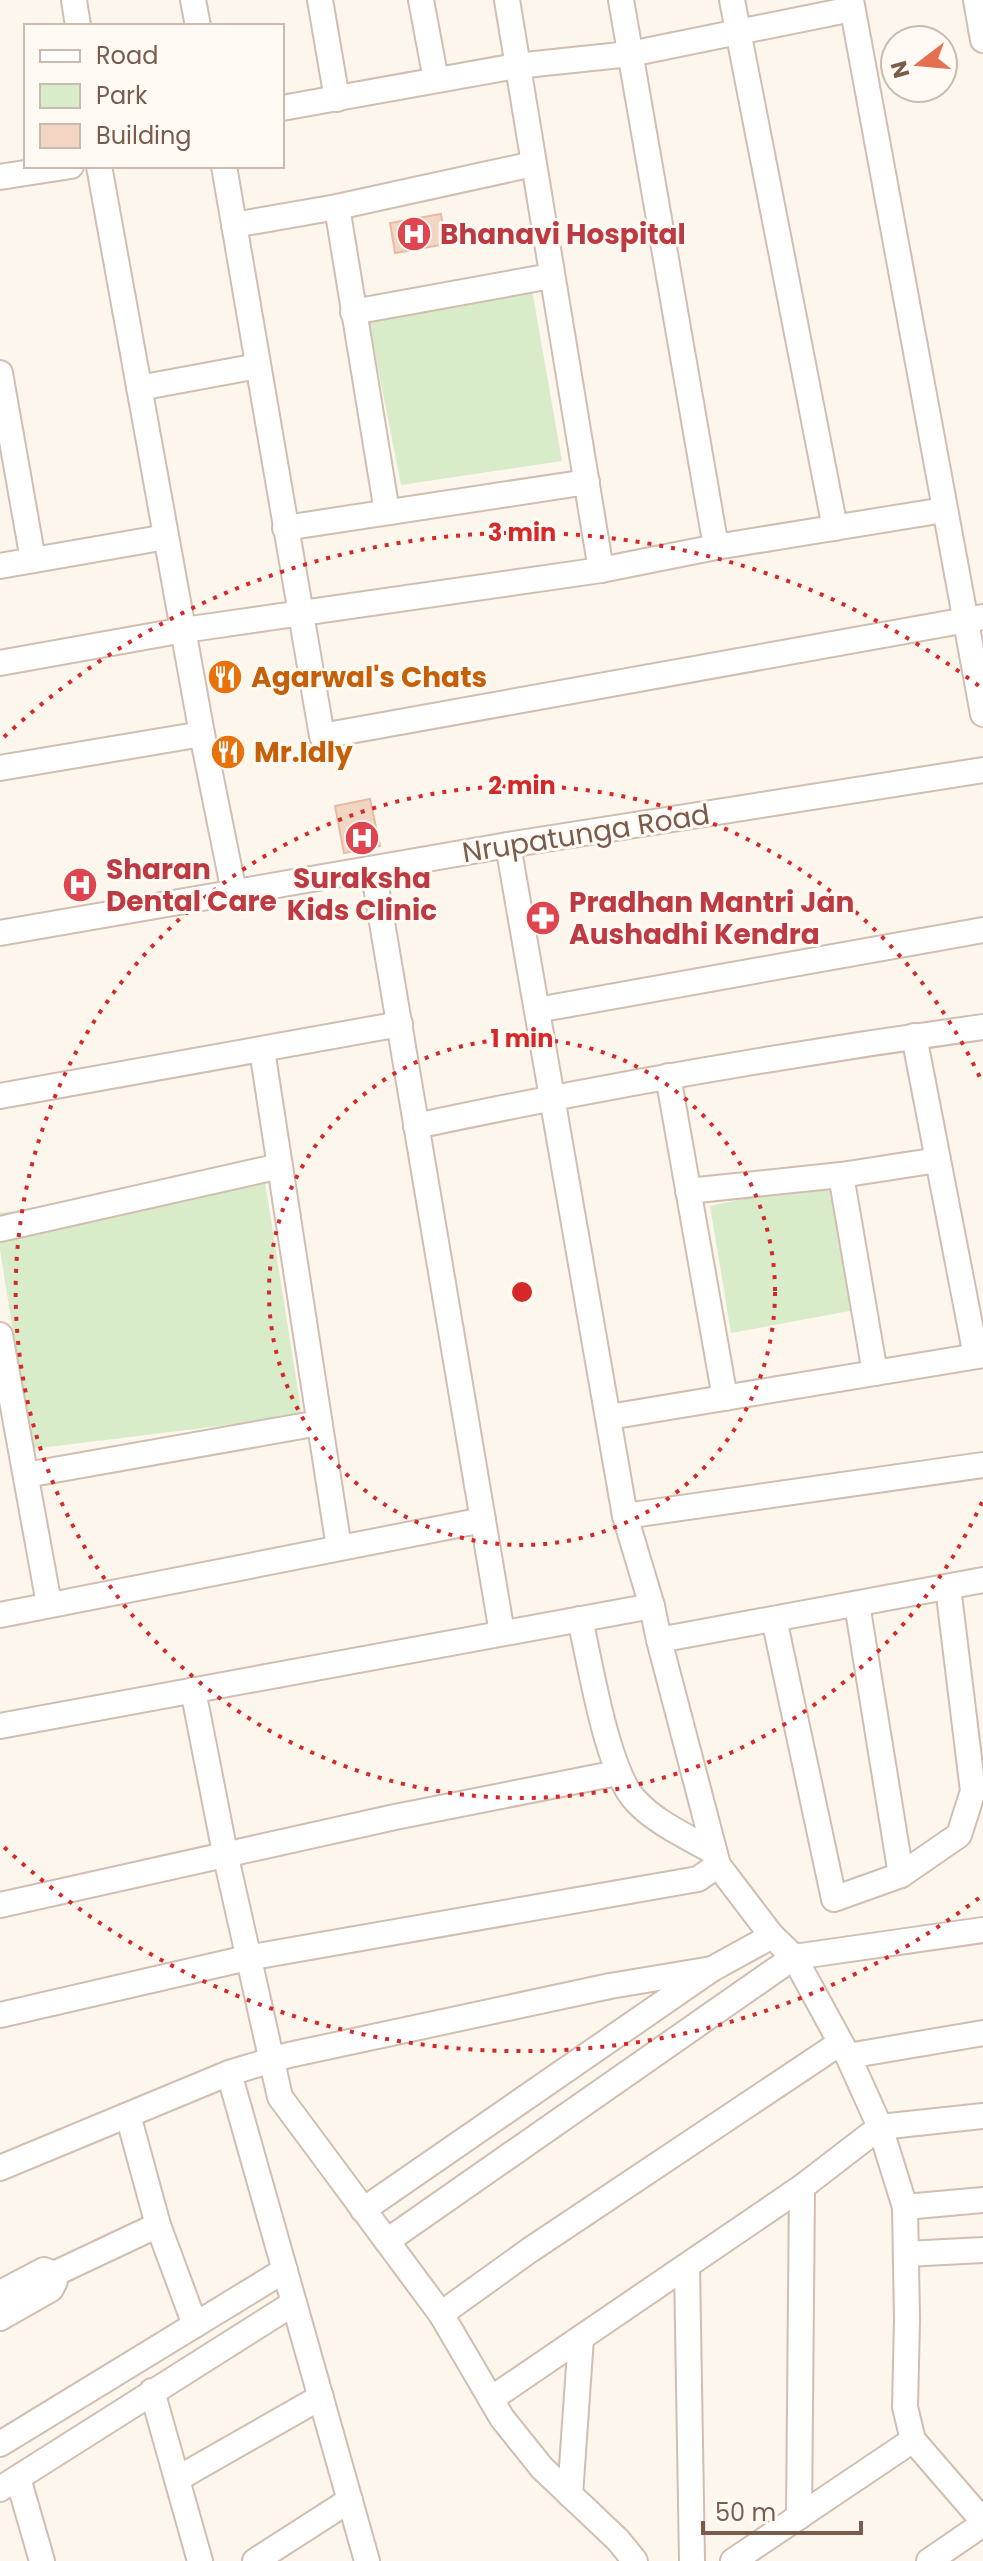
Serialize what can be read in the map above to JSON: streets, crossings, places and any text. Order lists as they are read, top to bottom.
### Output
{
  "streets": {
    "street": ["Nrupatunga Road"]
  },
  "places": {
    "hospital": ["Bhanavi Hospital", "Suraksha Kids Clinic", "Sharan Dental Care"],
    "restaurant": ["Agarwal's Chats", "Mr.Idly"],
    "pharmacy": ["Pradhan Mantri Jan Aushadhi Kendra"]
  },
  "legend": ["Road", "Park", "Building"],
  "scale_bar": "50 m",
  "north": "left",
  "rings": ["3 min", "2 min", "1 min"]
}
